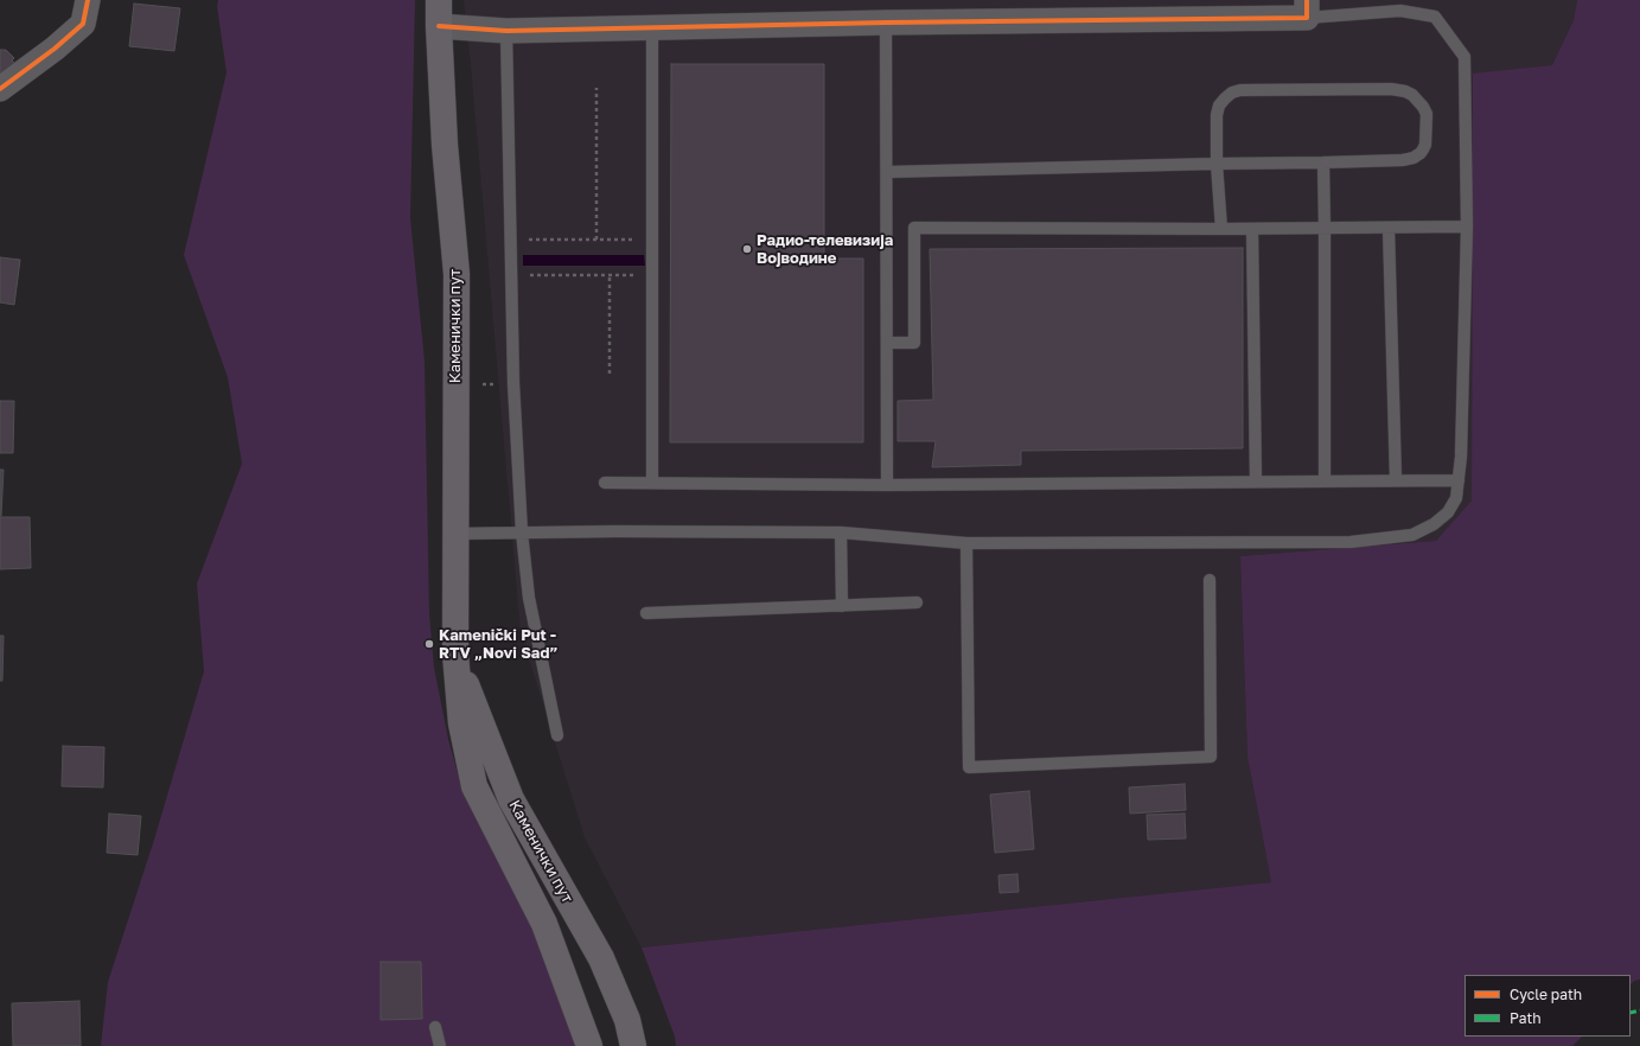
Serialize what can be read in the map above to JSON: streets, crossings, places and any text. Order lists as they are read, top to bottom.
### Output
{
  "streets": {
    "main road": ["Каменички пут"]
  },
  "places": ["Радио-телевизија Војводине", "Kamenički Put - RTV „Novi Sad”"],
  "legend": ["Cycle path", "Path"]
}
